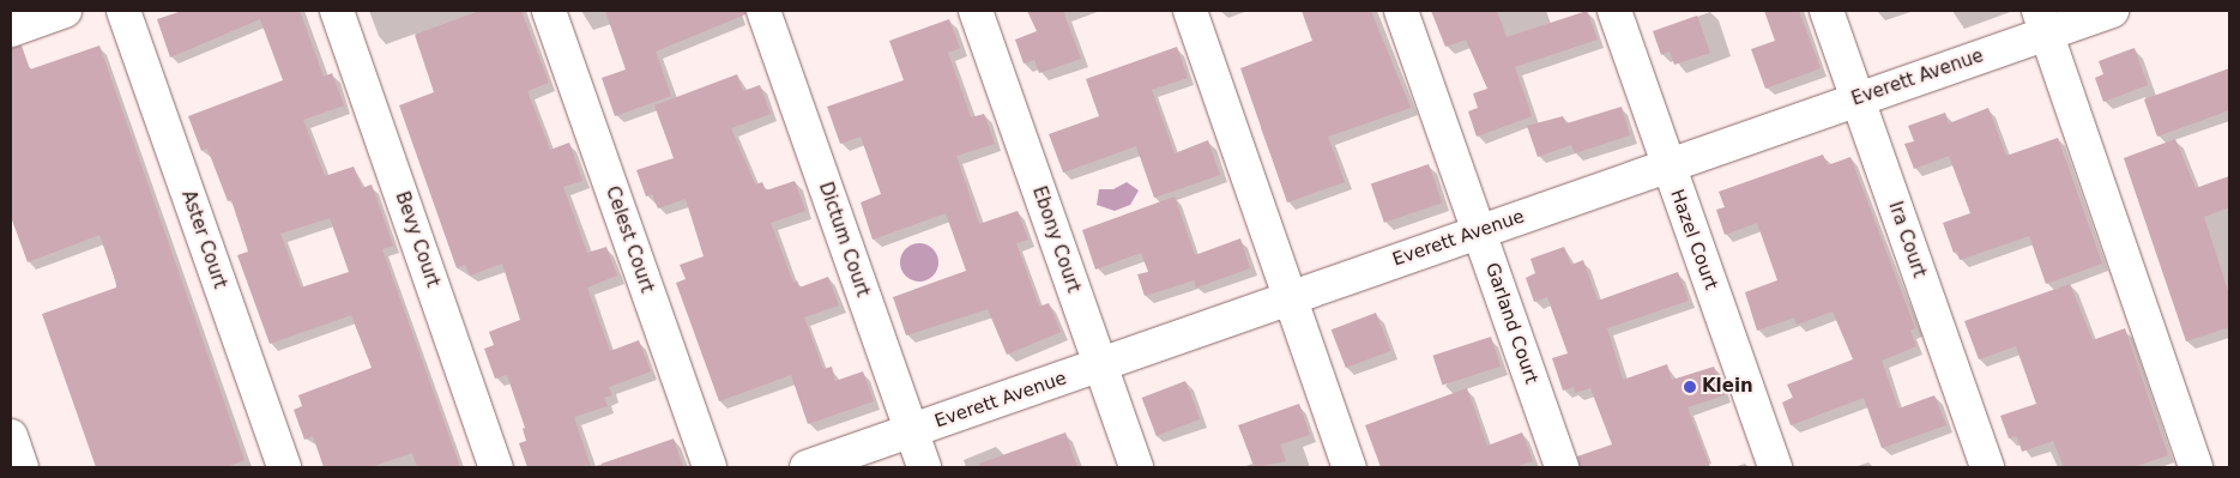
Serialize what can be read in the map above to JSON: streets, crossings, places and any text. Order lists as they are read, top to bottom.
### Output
{
  "streets": {
    "street": [
      "Everett Avenue",
      "Aster Court",
      "Bevy Court",
      "Celest Court",
      "Dictum Court",
      "Ebony Court",
      "Hazel Court",
      "Ira Court",
      "Garland Court"
    ]
  },
  "crossings": [
    ["Everett Avenue", "Dictum Court"],
    ["Everett Avenue", "Ebony Court"],
    ["Everett Avenue", "Hazel Court"],
    ["Everett Avenue", "Ira Court"],
    ["Everett Avenue", "Garland Court"]
  ],
  "places": ["Klein"]
}
